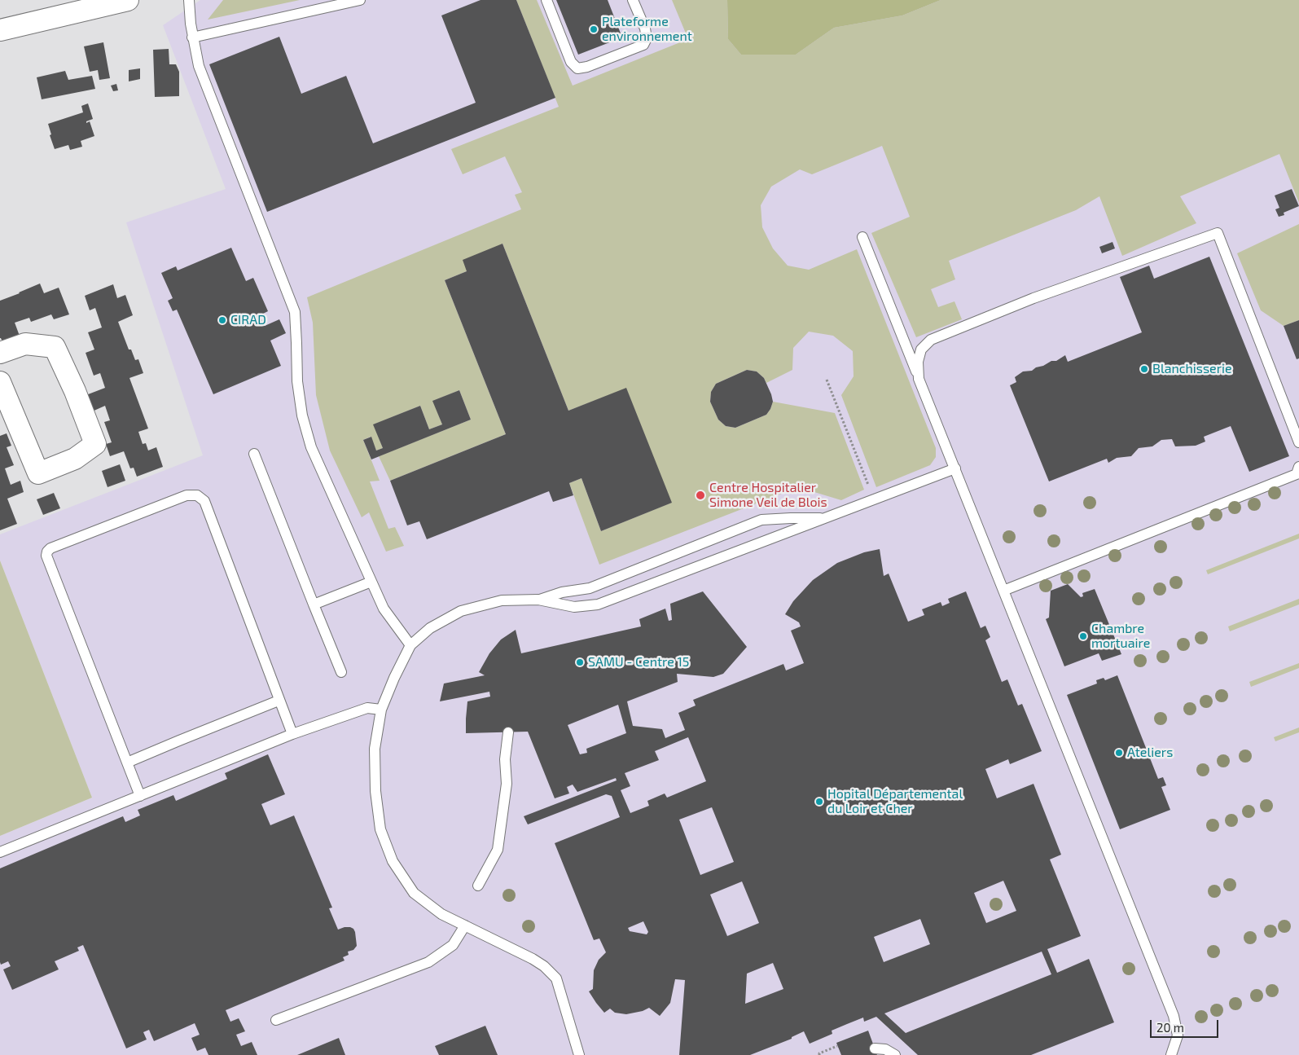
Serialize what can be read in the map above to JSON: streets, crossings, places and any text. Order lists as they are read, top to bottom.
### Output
{
  "places": [
    "Plateforme environnement",
    "CIRAD",
    "Blanchisserie",
    "Centre Hospitalier Simone Veil de Blois",
    "Chambre mortuaire",
    "SAMU - Centre 15",
    "Ateliers",
    "Hopital Départemental du Loir et Cher"
  ],
  "scale_bar": "20 m"
}
